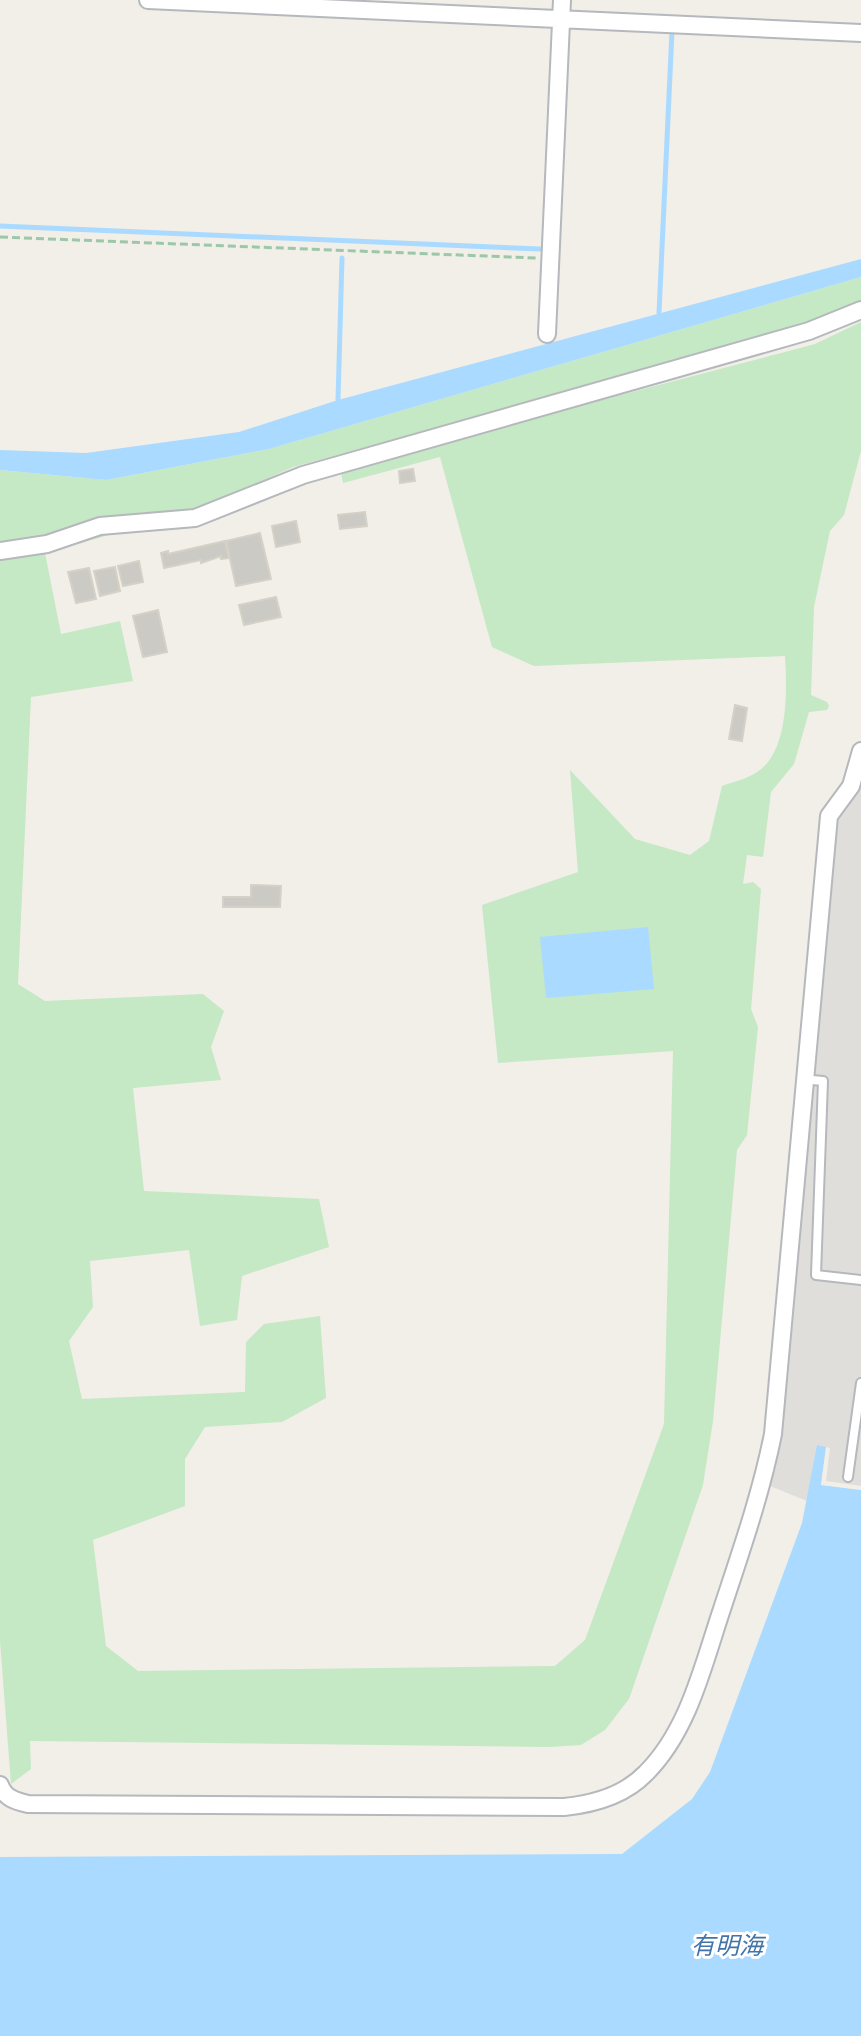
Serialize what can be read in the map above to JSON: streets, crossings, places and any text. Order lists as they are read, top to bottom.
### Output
{
  "water": ["有明海"]
}
